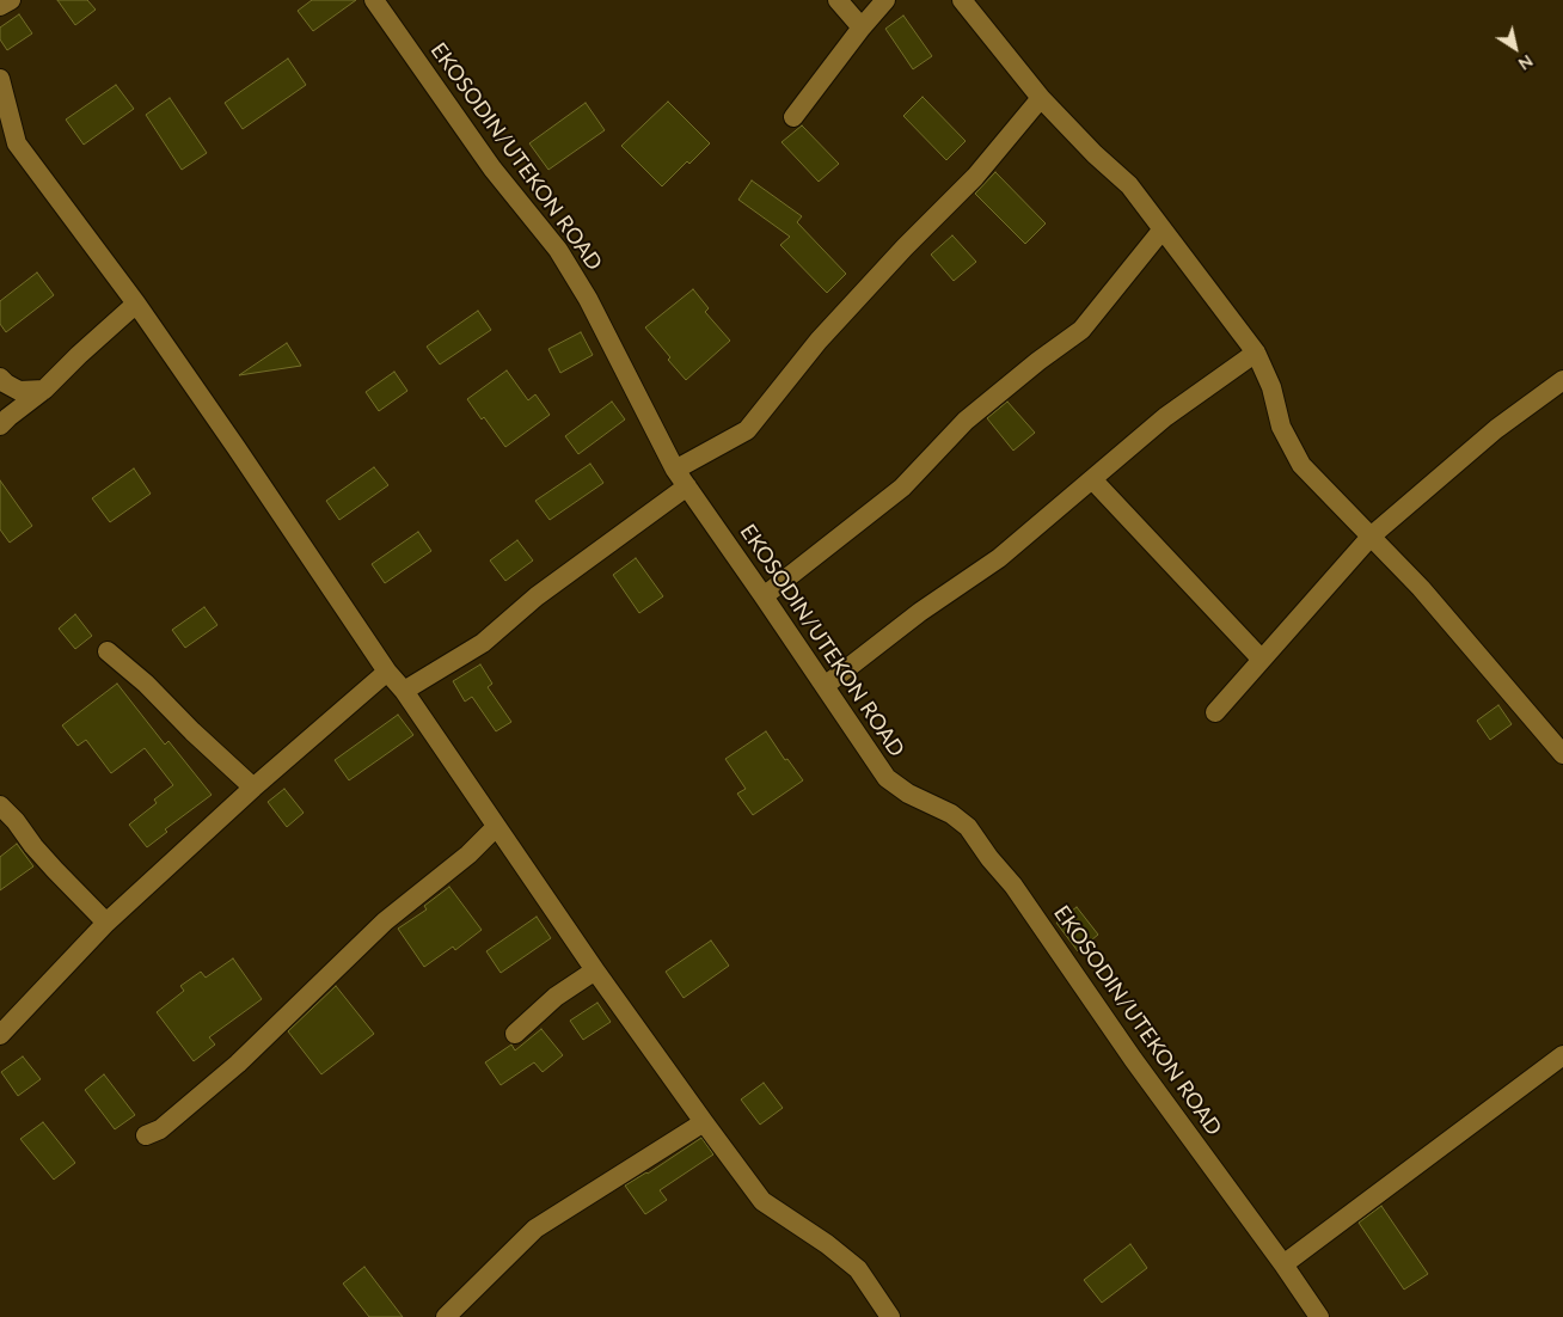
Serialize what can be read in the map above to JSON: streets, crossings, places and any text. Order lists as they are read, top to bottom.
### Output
{
  "streets": {
    "street": ["EKOSODIN/UTEKON ROAD"]
  },
  "north": "bottom right"
}
